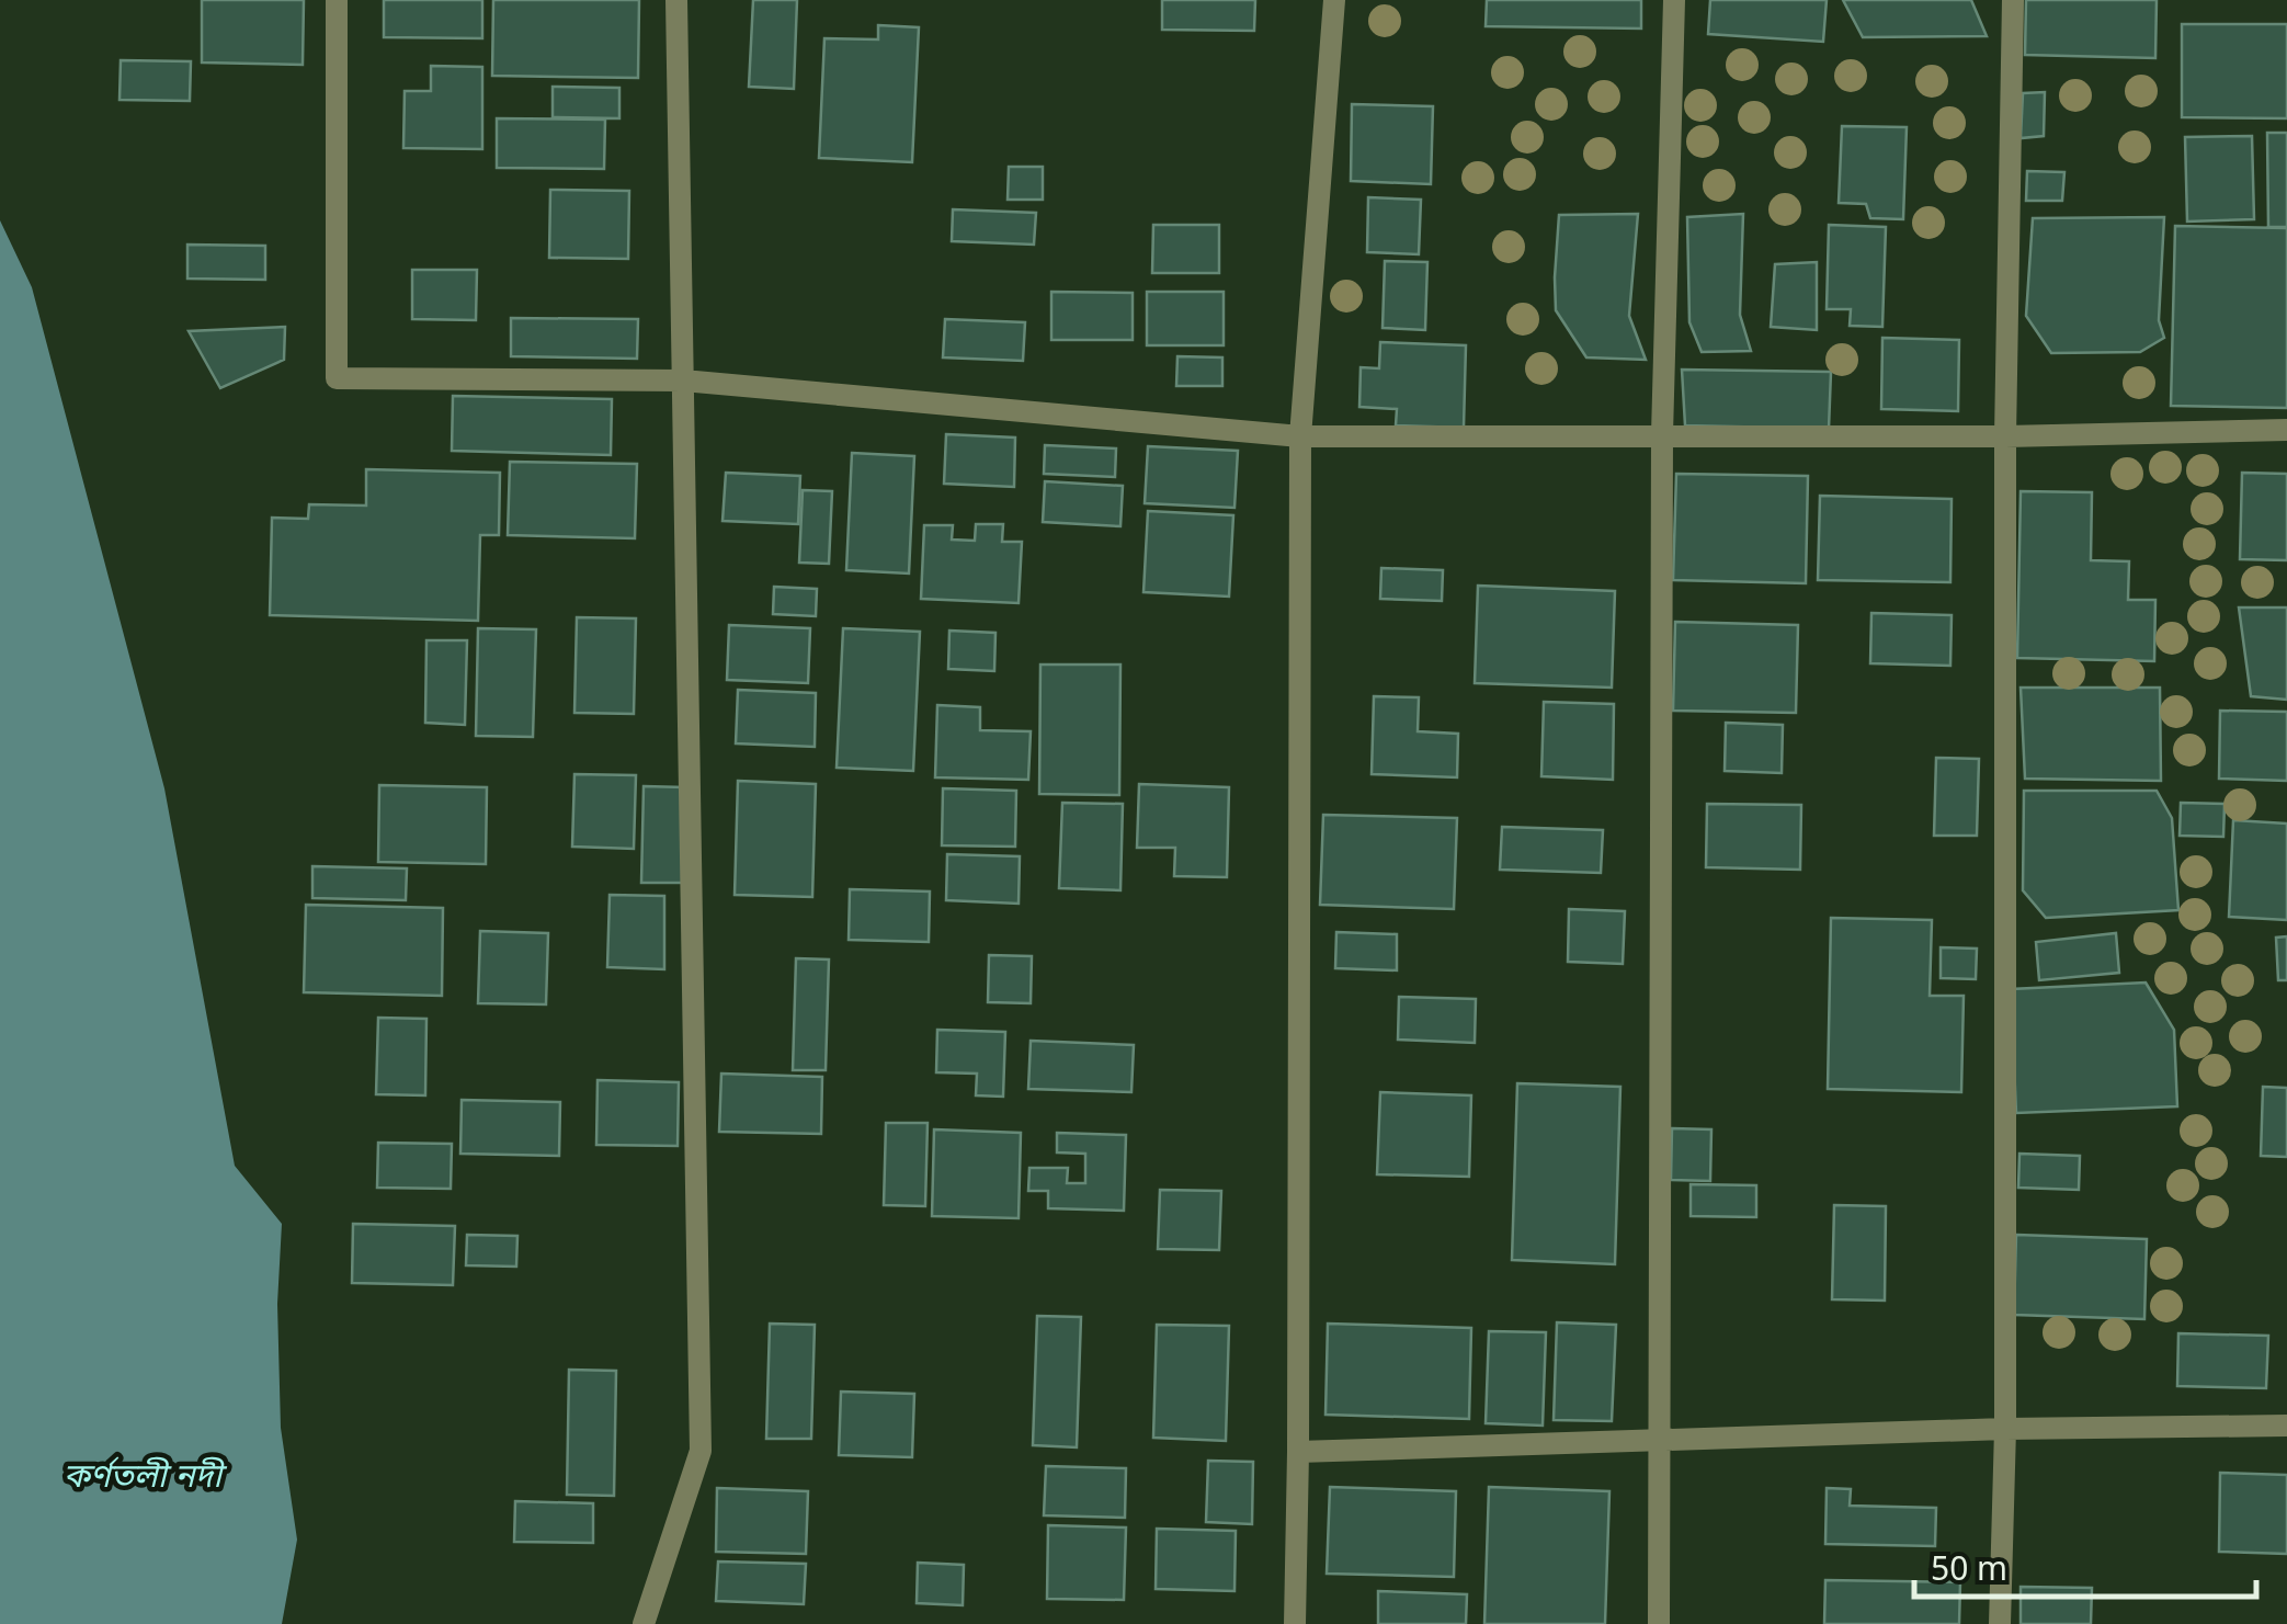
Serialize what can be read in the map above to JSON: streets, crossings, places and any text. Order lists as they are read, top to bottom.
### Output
{
  "water": ["কর্ণতলী নদী"],
  "scale_bar": "50 m"
}
